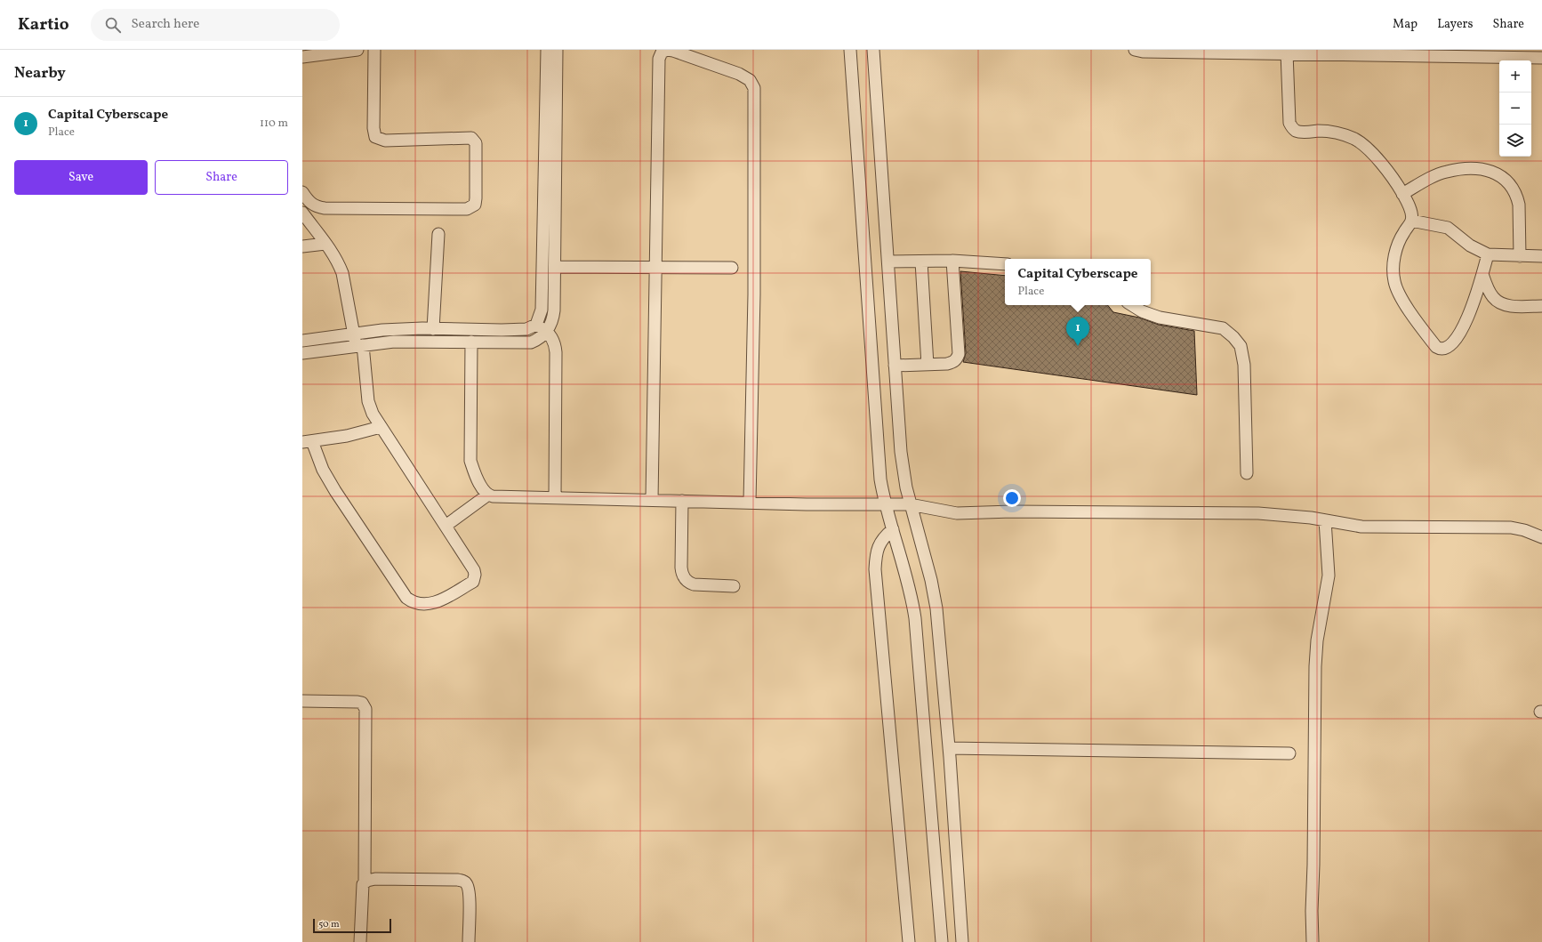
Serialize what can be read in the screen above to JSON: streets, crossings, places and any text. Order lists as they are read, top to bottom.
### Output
{
  "scale_bar": "50 m",
  "page": {
    "header": "Kartio",
    "search": "Search here",
    "nav": ["Map", "Layers", "Share"],
    "heading": "Nearby",
    "map_buttons": ["+", "−"],
    "list": [
      {
        "mark": "1",
        "name": "Capital Cyberscape",
        "note": "Place",
        "value": "110 m"
      }
    ],
    "buttons": ["Save", "Share"],
    "popup": ["Capital Cyberscape", "Place"],
    "pins": "1",
    "scale": "50 m"
  }
}
